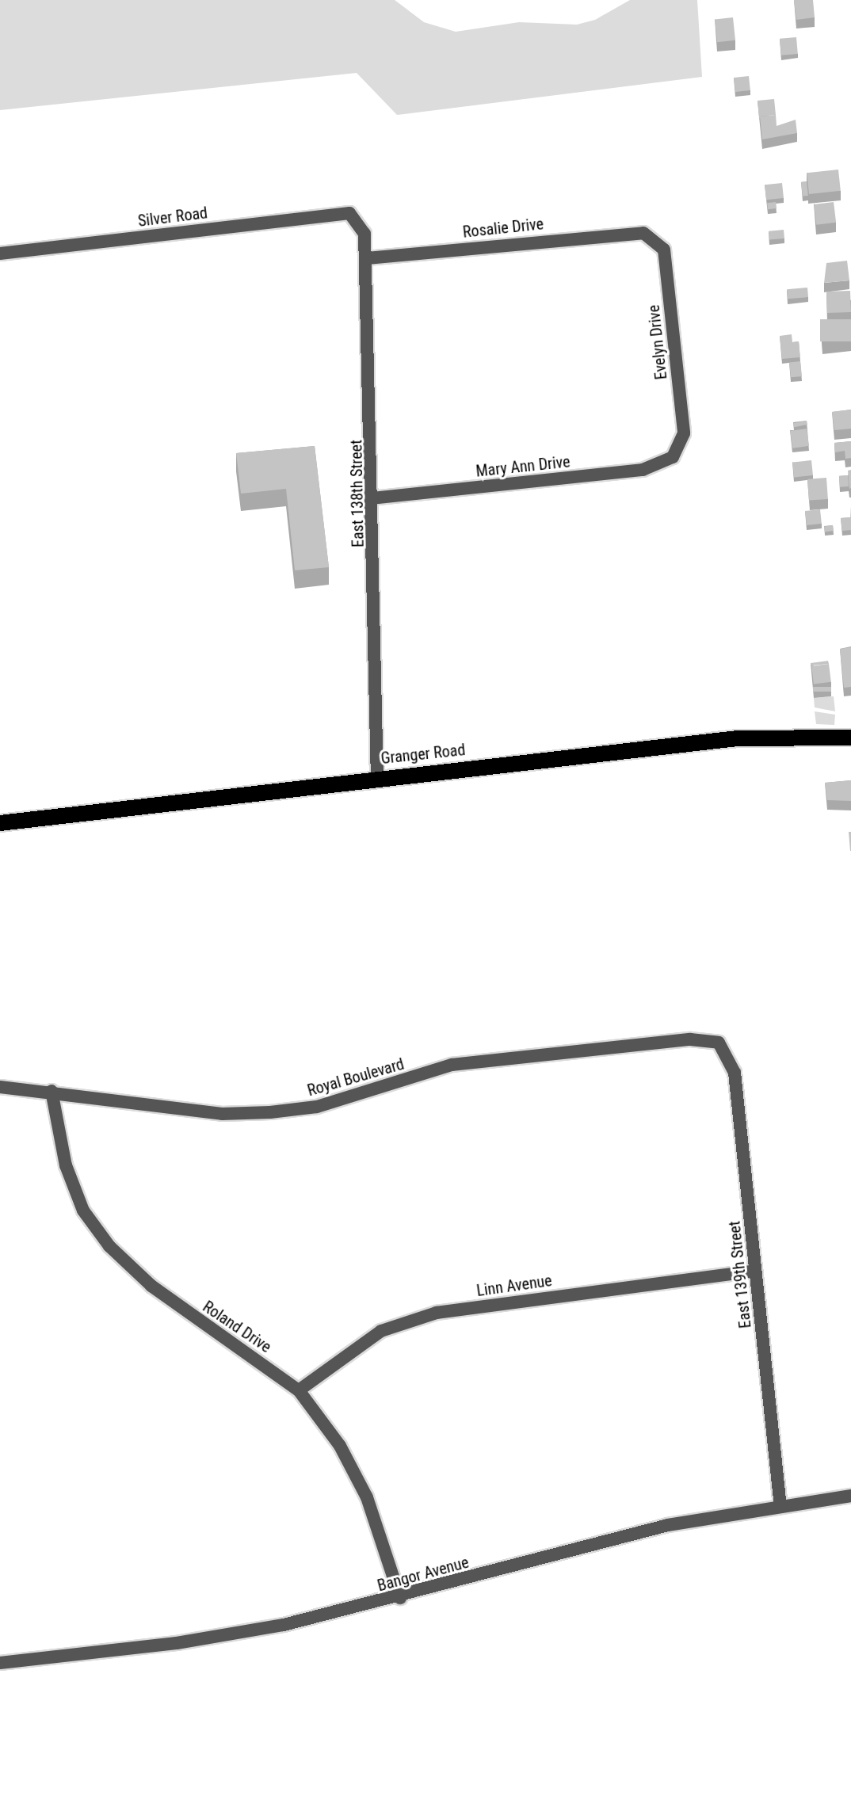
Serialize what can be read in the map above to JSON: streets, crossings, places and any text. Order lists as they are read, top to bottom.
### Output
{
  "streets": {
    "main road": ["Granger Road"],
    "street": [
      "Silver Road",
      "Rosalie Drive",
      "Evelyn Drive",
      "Mary Ann Drive",
      "East 138th Street",
      "Royal Boulevard",
      "East 139th Street",
      "Linn Avenue",
      "Roland Drive",
      "Bangor Avenue"
    ]
  },
  "crossings": [
    ["Silver Road", "East 138th Street"],
    ["Rosalie Drive", "Evelyn Drive"],
    ["Rosalie Drive", "East 138th Street"],
    ["Evelyn Drive", "Mary Ann Drive"],
    ["Mary Ann Drive", "East 138th Street"],
    ["East 138th Street", "Granger Road"],
    ["Royal Boulevard", "East 139th Street"],
    ["Royal Boulevard", "Roland Drive"],
    ["East 139th Street", "Linn Avenue"],
    ["East 139th Street", "Bangor Avenue"],
    ["Linn Avenue", "Roland Drive"],
    ["Roland Drive", "Bangor Avenue"]
  ]
}
